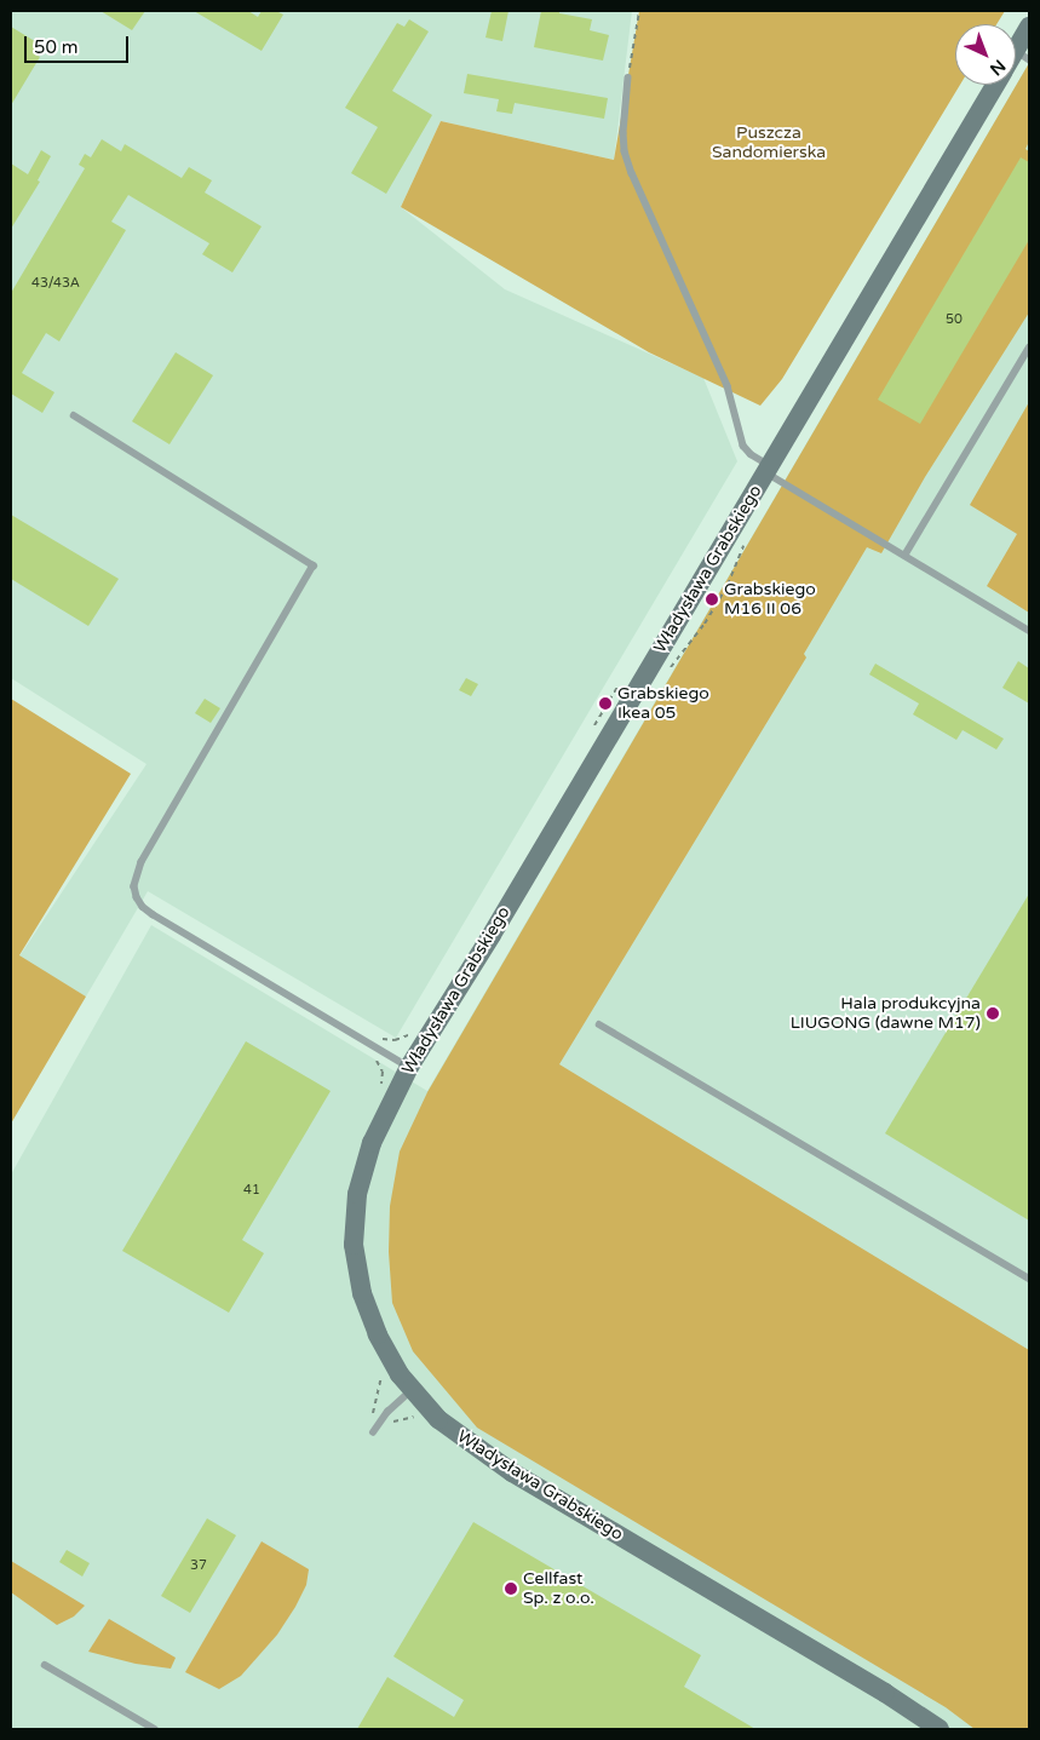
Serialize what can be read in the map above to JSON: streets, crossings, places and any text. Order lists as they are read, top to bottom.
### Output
{
  "streets": {
    "street": ["Władysława Grabskiego"]
  },
  "parks": ["Puszcza Sandomierska"],
  "places": [
    "Grabskiego M16 II 06",
    "Grabskiego Ikea 05",
    "Hala produkcyjna LIUGONG (dawne M17)",
    "Cellfast Sp. z o.o."
  ],
  "house_numbers": [
    "43/43A",
    "50",
    "41",
    "37"
  ],
  "scale_bar": "50 m",
  "north": "bottom right"
}
